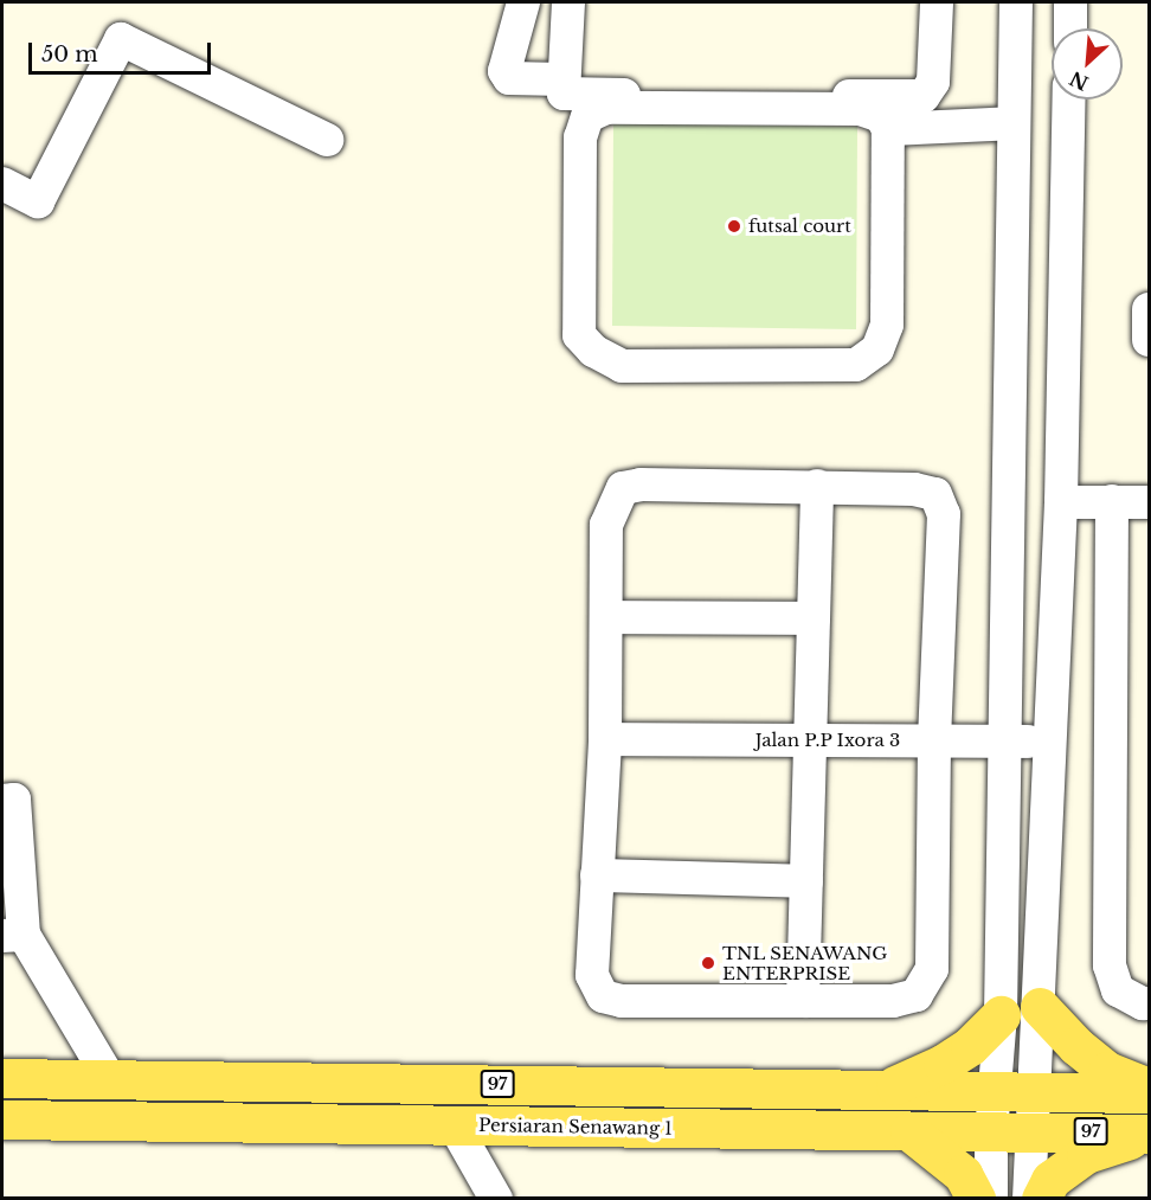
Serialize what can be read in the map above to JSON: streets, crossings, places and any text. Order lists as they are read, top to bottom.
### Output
{
  "streets": {
    "main road": ["97", "Persiaran Senawang 1"],
    "street": ["Jalan P.P Ixora 3"]
  },
  "places": ["futsal court", "TNL SENAWANG ENTERPRISE"],
  "scale_bar": "50 m",
  "north": "bottom left"
}
